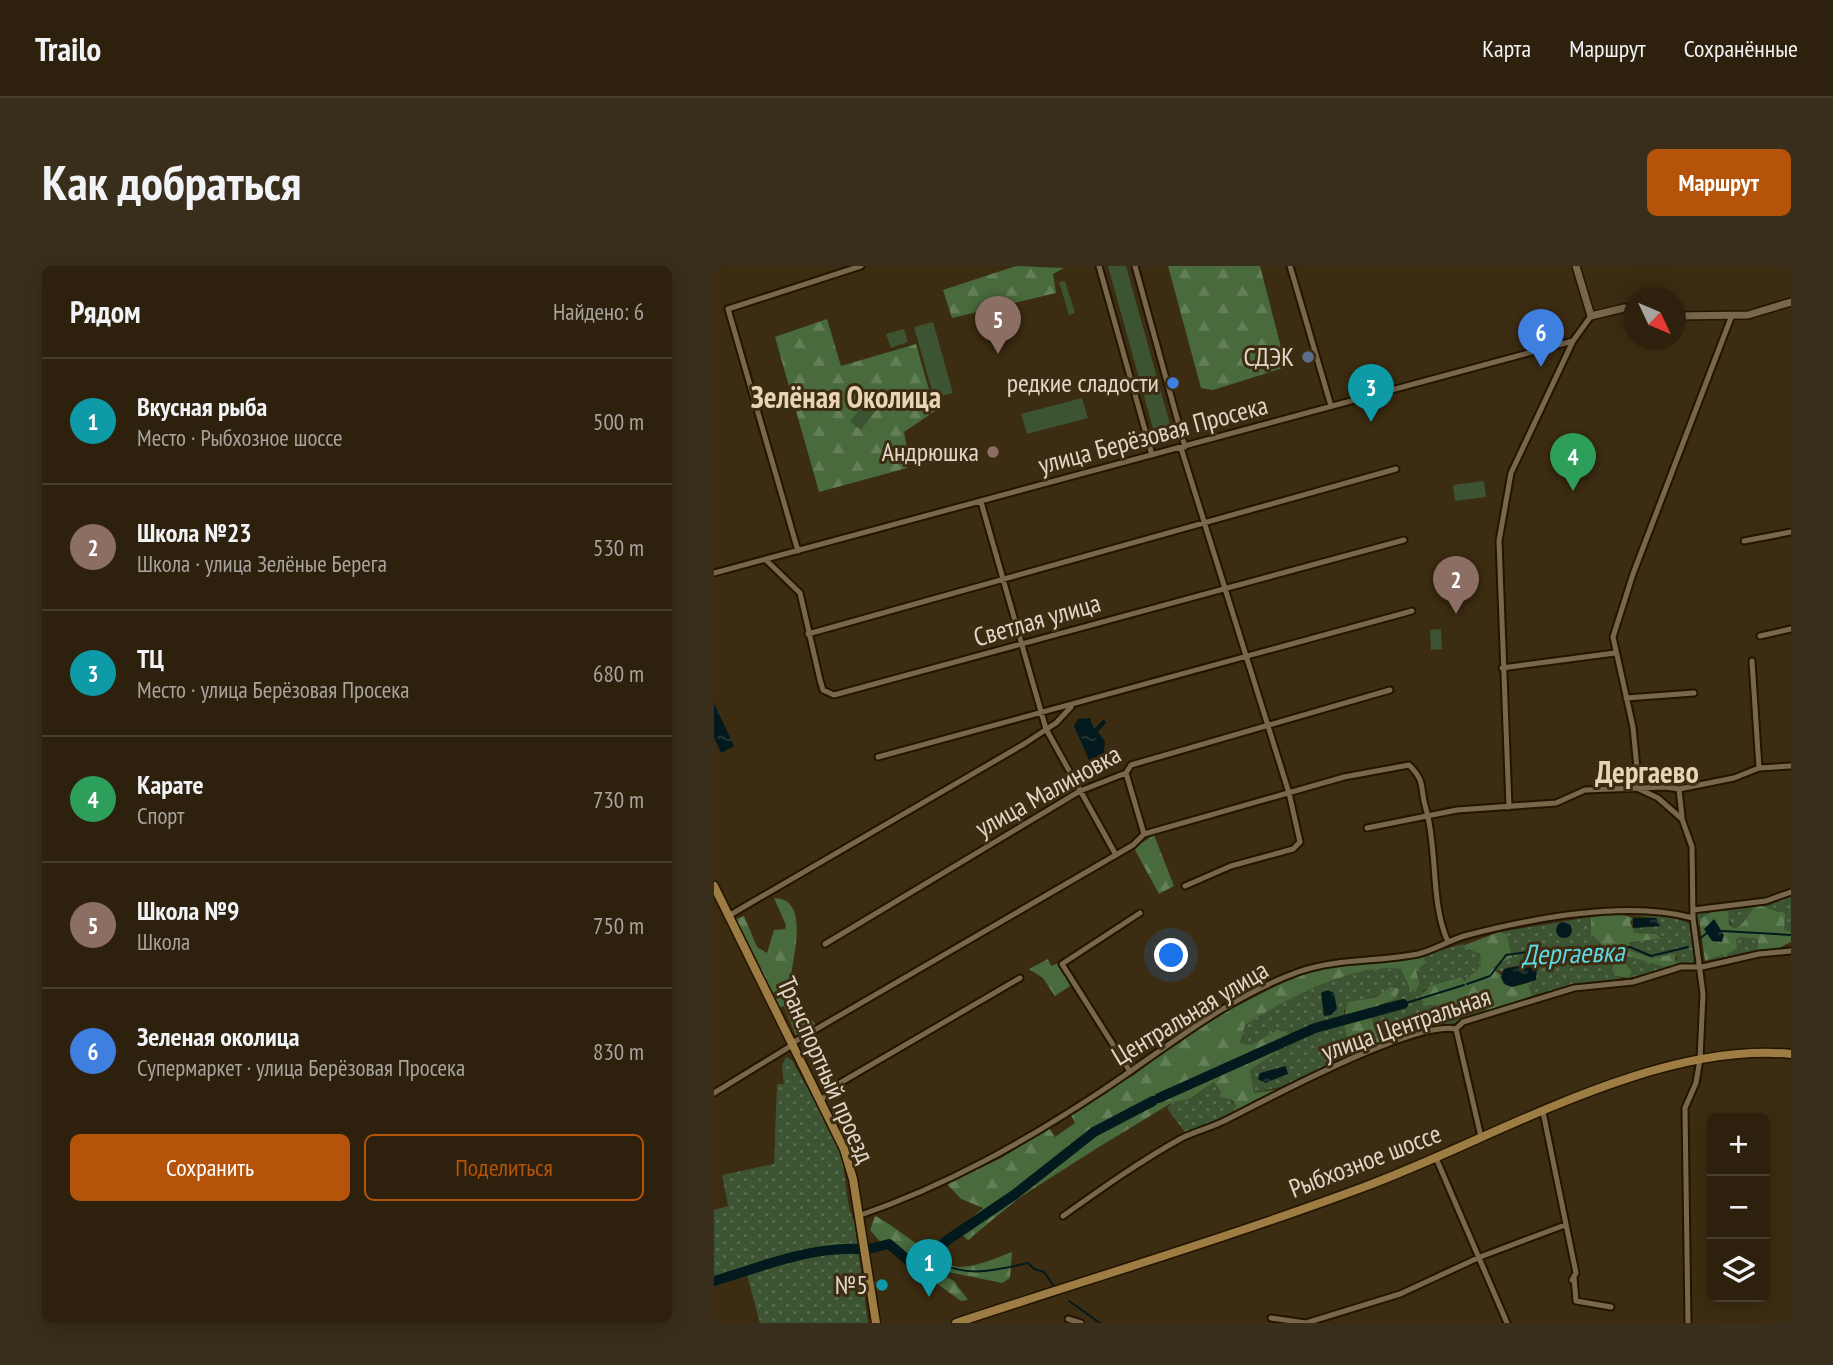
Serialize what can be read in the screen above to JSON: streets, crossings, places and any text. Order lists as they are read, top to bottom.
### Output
{
  "streets": {
    "main road": ["Транспортный проезд", "Рыбхозное шоссе"],
    "street": [
      "улица Берёзовая Просека",
      "Светлая улица",
      "улица Малиновка",
      "Центральная улица",
      "улица Центральная"
    ]
  },
  "crossings": [
    ["улица Берёзовая Просека", "Светлая улица"],
    ["Центральная улица", "Транспортный проезд"]
  ],
  "districts": ["Зелёная Околица", "Дергаево"],
  "water": ["Дергаевка"],
  "places": [
    "СДЭК",
    "редкие сладости",
    "Андрюшка",
    "№5"
  ],
  "north": "bottom right",
  "page": {
    "header": "Trailo",
    "nav": ["Карта", "Маршрут", "Сохранённые"],
    "buttons": [
      "Маршрут",
      ["Сохранить", "Поделиться"]
    ],
    "title": "Как добраться",
    "heading": ["Рядом", "Найдено: 6"],
    "pins": [
      "5",
      "6",
      "3",
      "4",
      "2",
      "1"
    ],
    "list": [
      {
        "mark": "1",
        "name": "Вкусная рыба",
        "note": "Место · Рыбхозное шоссе",
        "value": "500 m"
      },
      {
        "mark": "2",
        "name": "Школа №23",
        "note": "Школа · улица Зелёные Берега",
        "value": "530 m"
      },
      {
        "mark": "3",
        "name": "ТЦ",
        "note": "Место · улица Берёзовая Просека",
        "value": "680 m"
      },
      {
        "mark": "4",
        "name": "Карате",
        "note": "Спорт",
        "value": "730 m"
      },
      {
        "mark": "5",
        "name": "Школа №9",
        "note": "Школа",
        "value": "750 m"
      },
      {
        "mark": "6",
        "name": "Зеленая околица",
        "note": "Супермаркет · улица Берёзовая Просека",
        "value": "830 m"
      }
    ],
    "map_buttons": ["+", "−"]
  }
}
